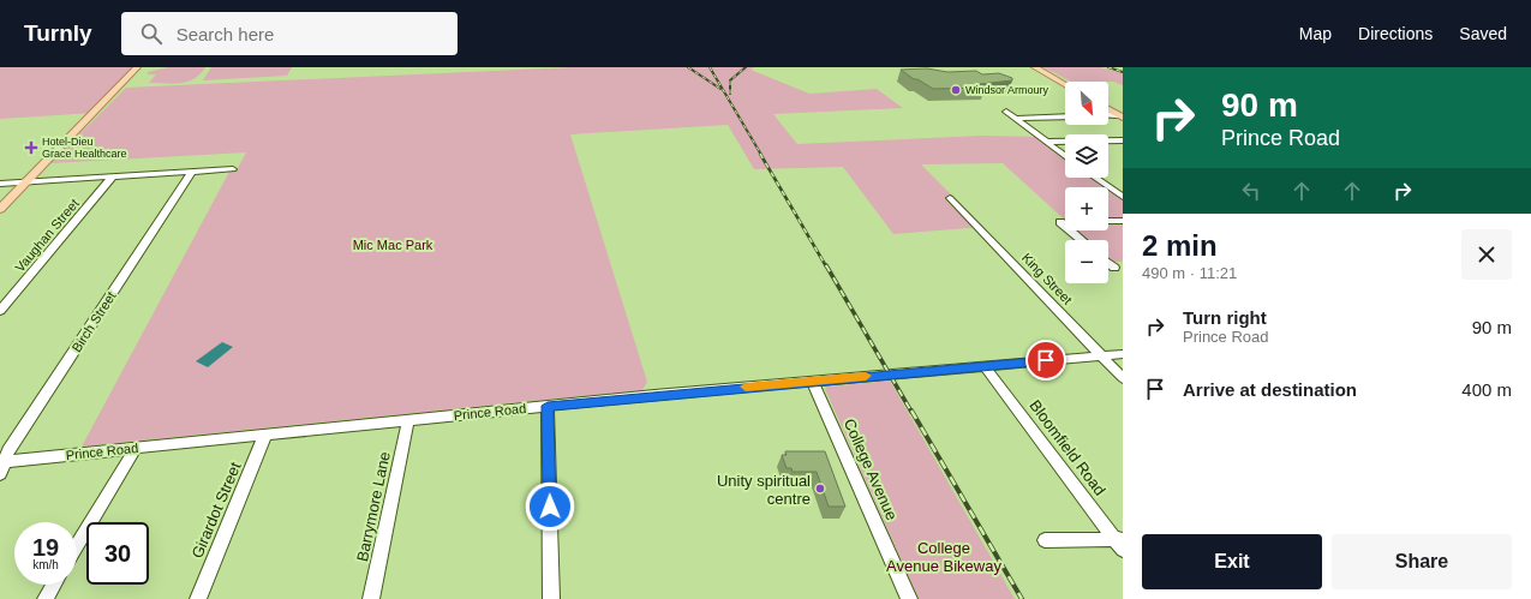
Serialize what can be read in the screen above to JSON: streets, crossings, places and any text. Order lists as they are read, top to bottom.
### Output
{
  "streets": {
    "street": [
      "Vaughan Street",
      "King Street",
      "Birch Street",
      "Prince Road",
      "Bloomfield Road",
      "College Avenue",
      "Barrymore Lane",
      "Girardot Street"
    ]
  },
  "crossings": [
    ["King Street", "Prince Road"],
    ["Birch Street", "Prince Road"],
    ["Prince Road", "Bloomfield Road"],
    ["Prince Road", "College Avenue"],
    ["Prince Road", "Barrymore Lane"],
    ["Prince Road", "Girardot Street"]
  ],
  "parks": ["Mic Mac Park", "College Avenue Bikeway"],
  "places": {
    "other": ["Windsor Armoury", "Unity spiritual centre"],
    "health": ["Hotel-Dieu Grace Healthcare"]
  },
  "north": "bottom right",
  "page": {
    "header": "Turnly",
    "search": "Search here",
    "nav": ["Map", "Directions", "Saved"],
    "turn": ["90 m", "Prince Road"],
    "map_buttons": ["+", "−"],
    "heading": ["2 min", "490 m · 11:21"],
    "list": [
      {
        "name": "Turn right",
        "note": "Prince Road",
        "value": "90 m"
      },
      {
        "name": "Arrive at destination",
        "value": "400 m"
      }
    ],
    "speed": "19 km/h",
    "limit": "30",
    "buttons": ["Exit", "Share"]
  }
}
